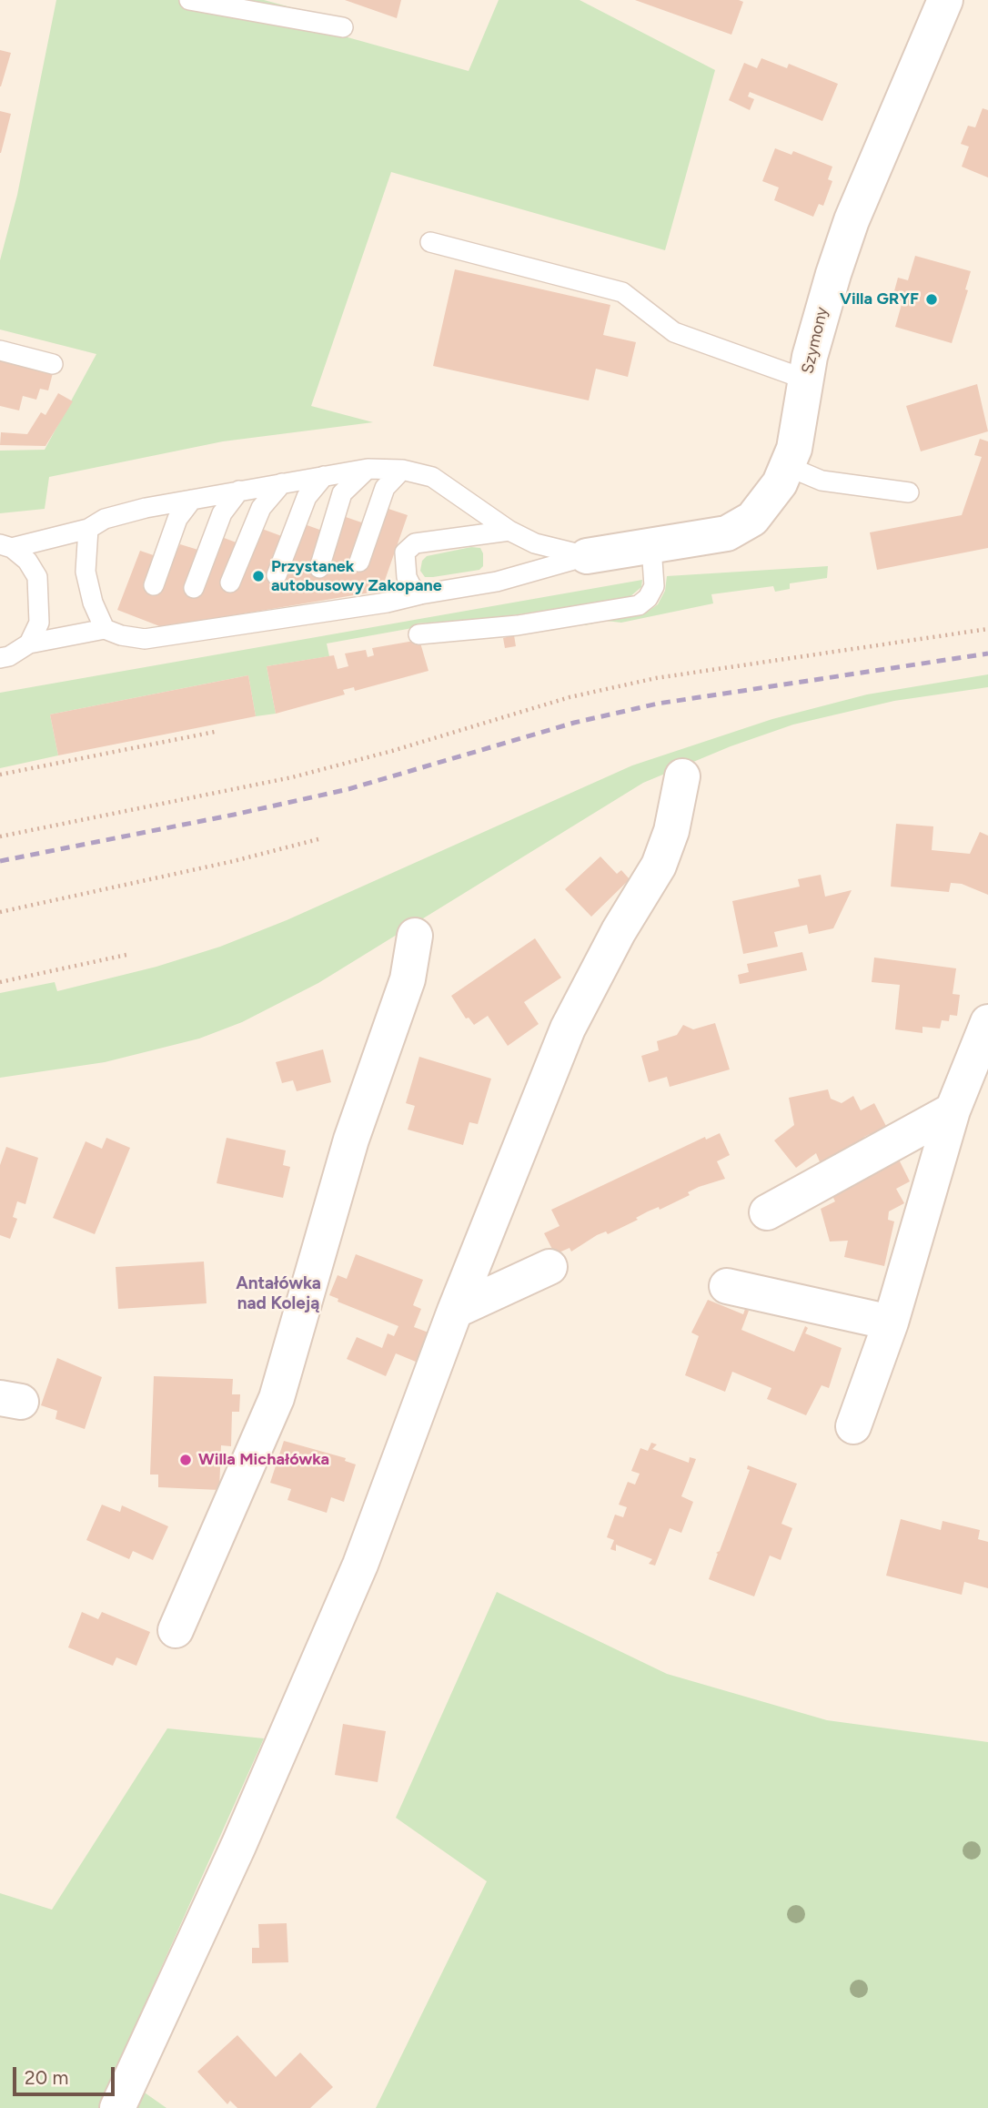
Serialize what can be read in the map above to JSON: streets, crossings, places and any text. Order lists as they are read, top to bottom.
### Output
{
  "streets": {
    "street": ["Szymony"]
  },
  "districts": ["Antałówka nad Koleją"],
  "places": ["Villa GRYF", "Przystanek autobusowy Zakopane", "Willa Michałówka"],
  "scale_bar": "20 m"
}
